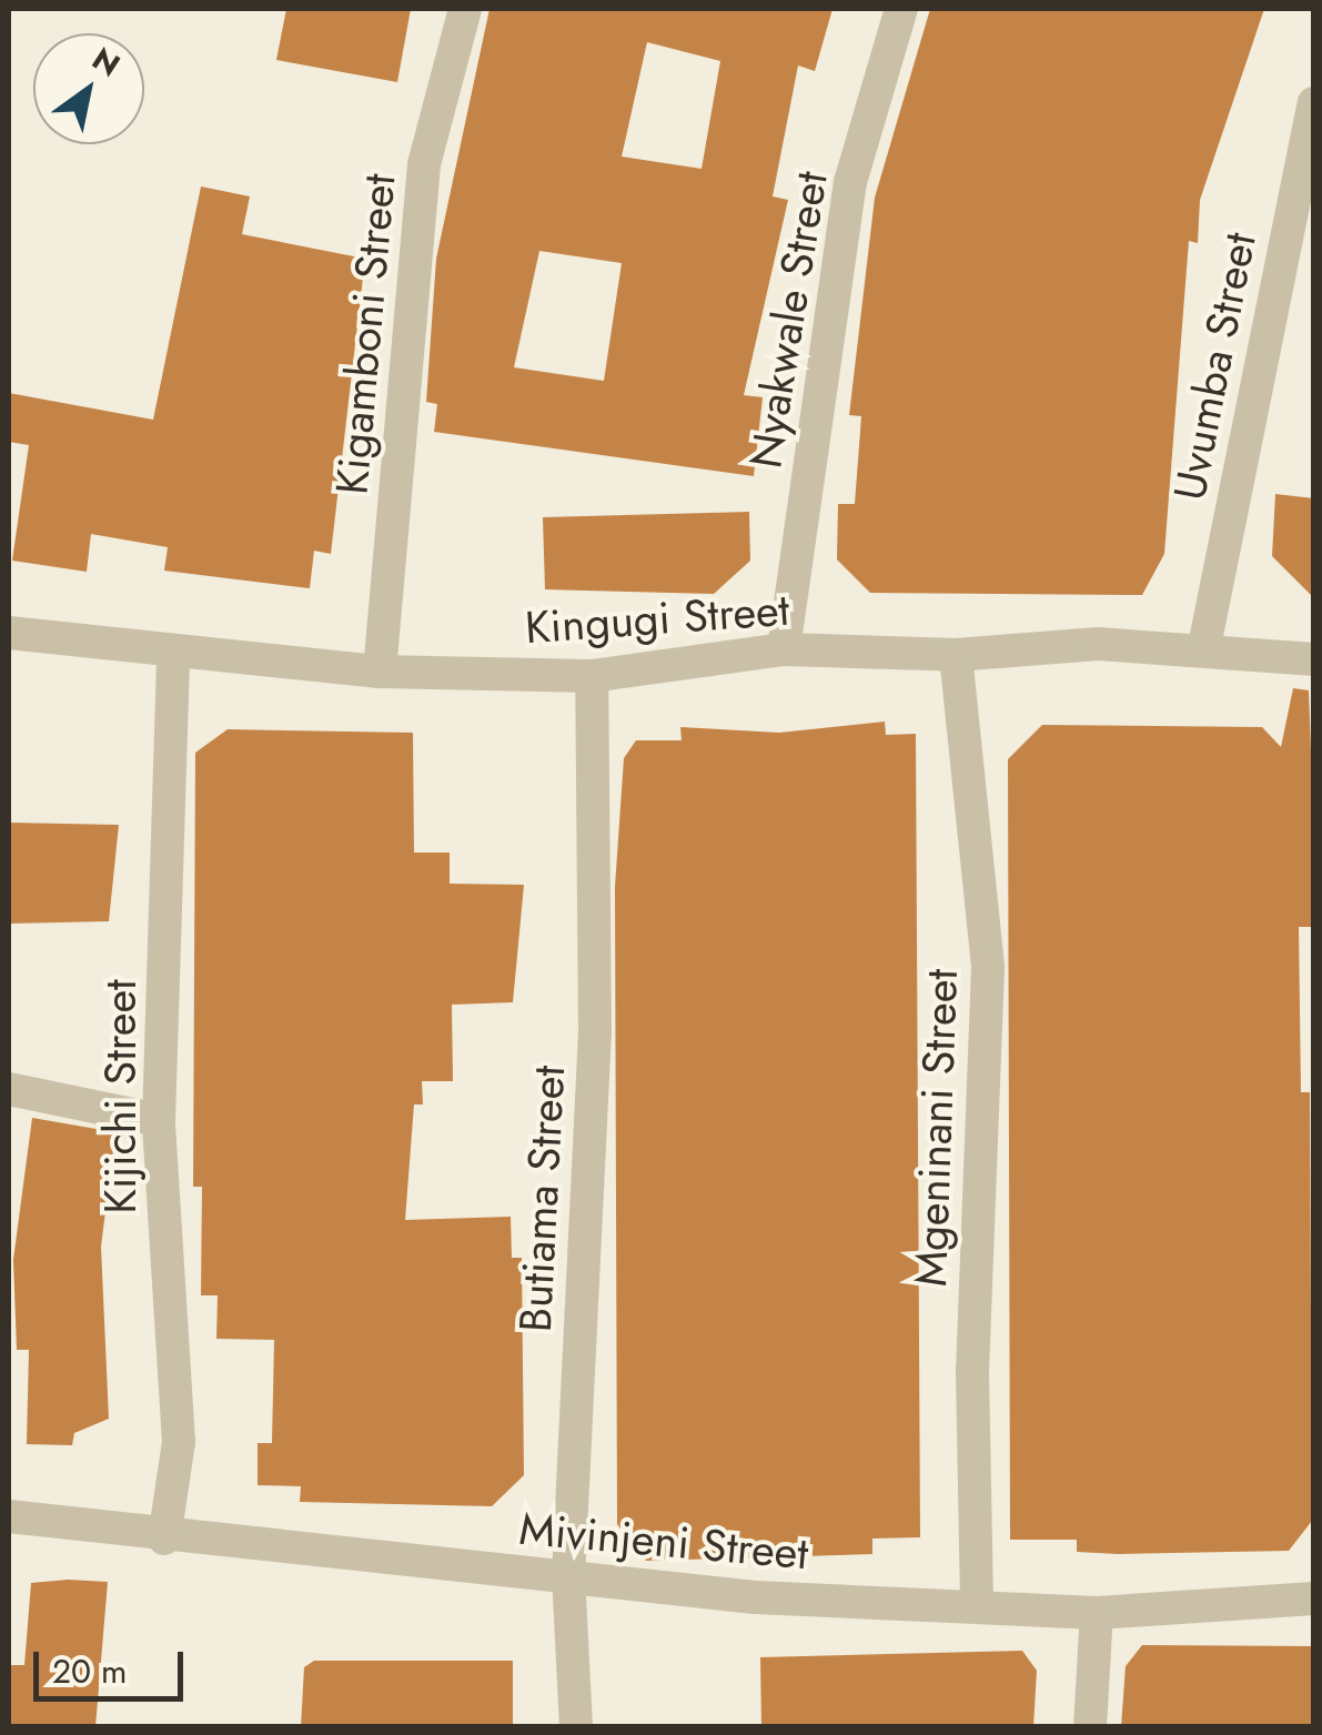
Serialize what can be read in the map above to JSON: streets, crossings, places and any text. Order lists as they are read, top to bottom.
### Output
{
  "streets": {
    "street": [
      "Nyakwale Street",
      "Kigamboni Street",
      "Uvumba Street",
      "Kingugi Street",
      "Kijichi Street",
      "Mgeninani Street",
      "Butiama Street",
      "Mivinjeni Street"
    ]
  },
  "crossings": [
    ["Nyakwale Street", "Kingugi Street"],
    ["Kigamboni Street", "Kingugi Street"],
    ["Uvumba Street", "Kingugi Street"],
    ["Kingugi Street", "Kijichi Street"],
    ["Kingugi Street", "Mgeninani Street"],
    ["Kingugi Street", "Butiama Street"],
    ["Kijichi Street", "Mivinjeni Street"],
    ["Mgeninani Street", "Mivinjeni Street"],
    ["Butiama Street", "Mivinjeni Street"]
  ],
  "scale_bar": "20 m",
  "north": "top right"
}
